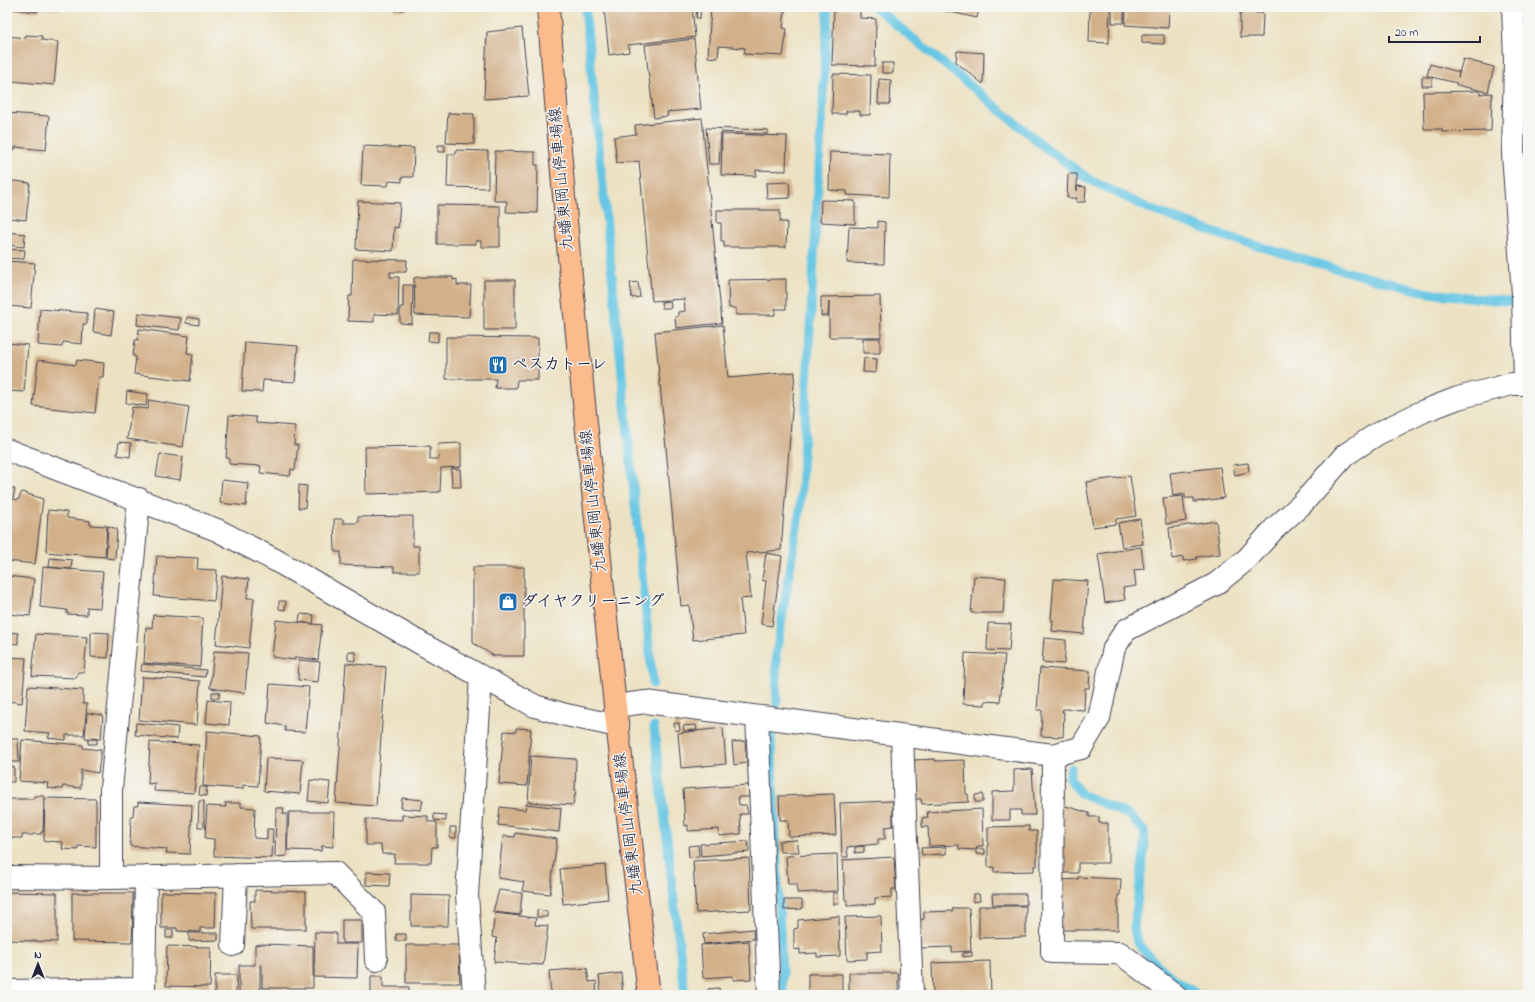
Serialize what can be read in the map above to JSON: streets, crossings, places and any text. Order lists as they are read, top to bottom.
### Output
{
  "streets": {
    "main road": ["九蟠東岡山停車場線"]
  },
  "places": {
    "restaurant": ["ペスカトーレ"],
    "shop": ["ダイヤクリーニング"]
  },
  "scale_bar": "20 m",
  "north": "top"
}
